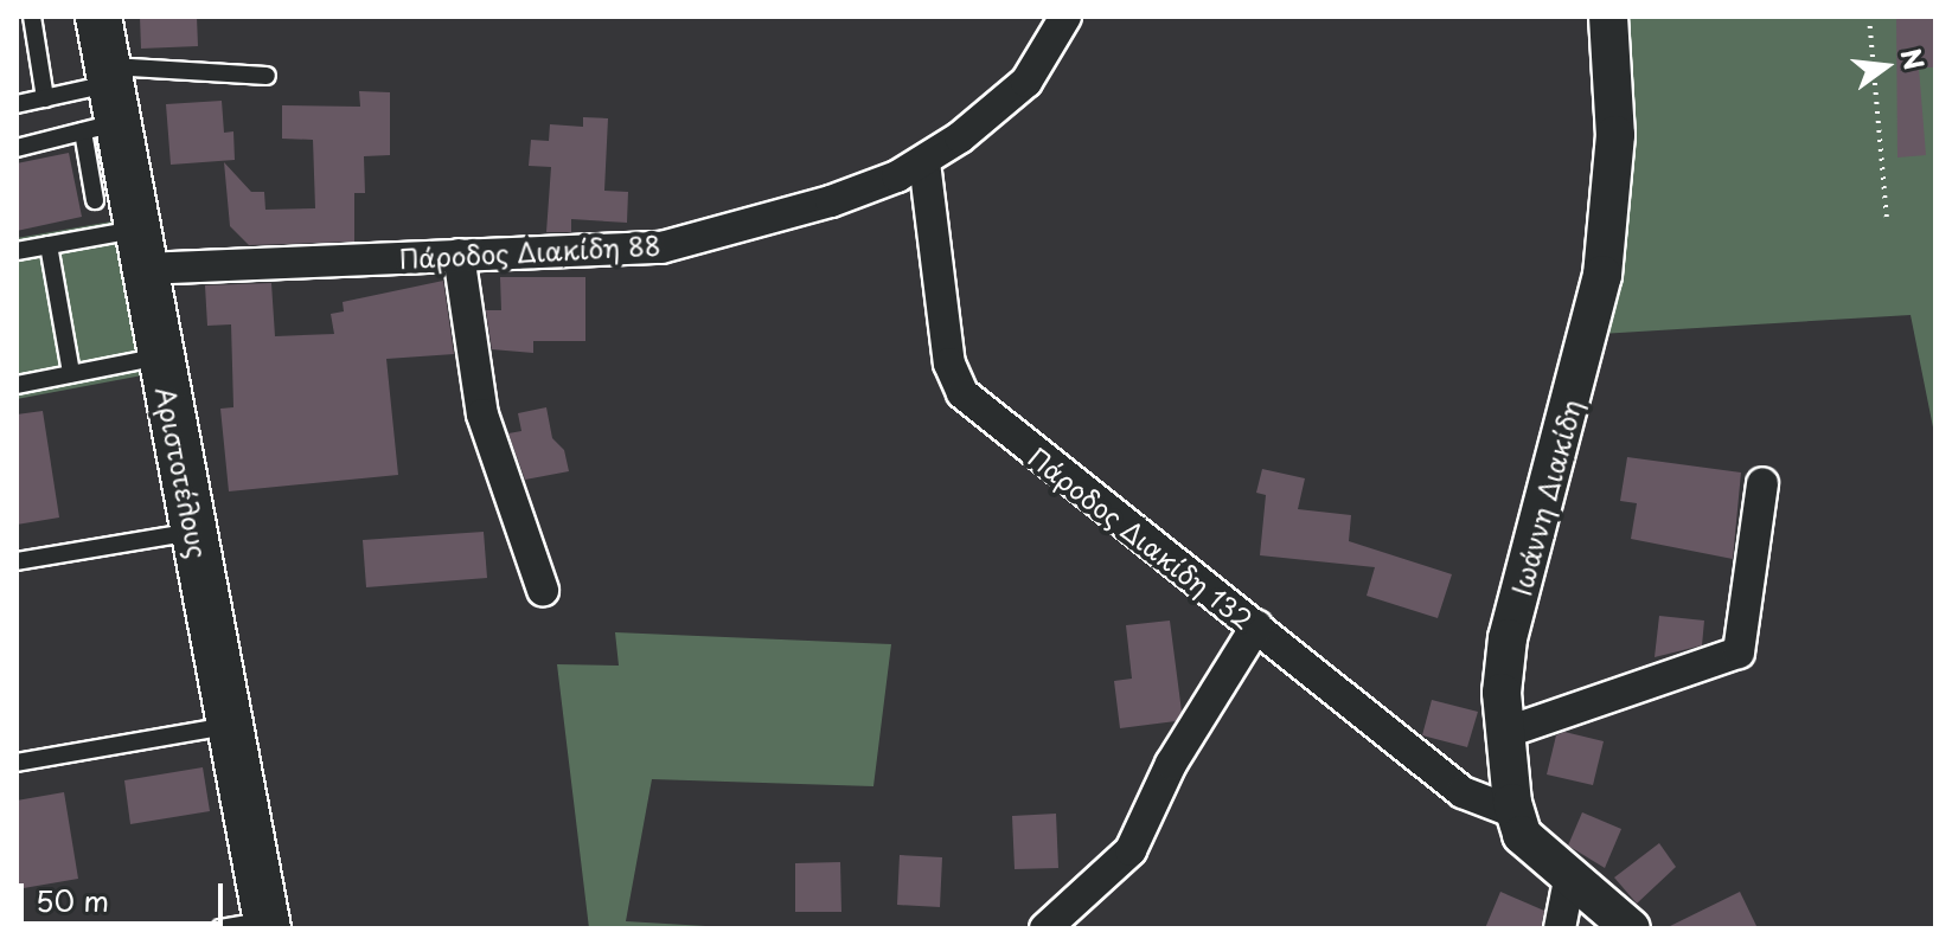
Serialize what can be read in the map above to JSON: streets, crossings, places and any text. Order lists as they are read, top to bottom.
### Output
{
  "streets": {
    "main road": ["Αριστοτέλους"],
    "street": ["Πάροδος Διακίδη 88", "Ιωάννη Διακίδη", "Πάροδος Διακίδη 132"]
  },
  "crossings": [
    ["Πάροδος Διακίδη 88", "Αριστοτέλους"],
    ["Πάροδος Διακίδη 88", "Πάροδος Διακίδη 132"],
    ["Ιωάννη Διακίδη", "Πάροδος Διακίδη 132"]
  ],
  "scale_bar": "50 m",
  "north": "right"
}
